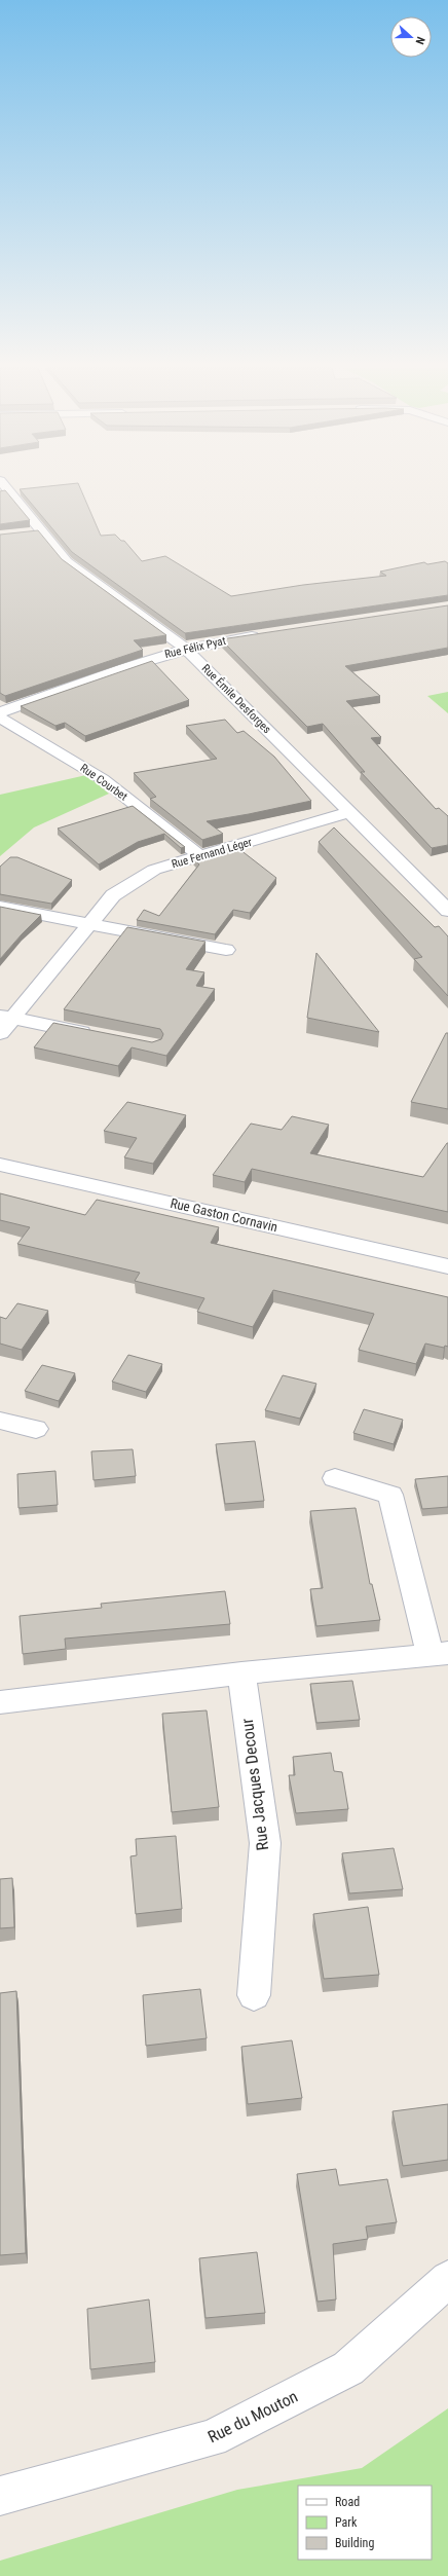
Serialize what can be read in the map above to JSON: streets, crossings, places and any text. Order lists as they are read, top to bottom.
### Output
{
  "streets": {
    "street": [
      "Rue Félix Pyat",
      "Rue Émile Desforges",
      "Rue Courbet",
      "Rue Fernand Léger",
      "Rue Gaston Cornavin",
      "Rue Jacques Decour",
      "Rue du Mouton"
    ]
  },
  "crossings": [
    ["Rue Félix Pyat", "Rue Émile Desforges"],
    ["Rue Émile Desforges", "Rue Fernand Léger"],
    ["Rue Courbet", "Rue Fernand Léger"]
  ],
  "legend": ["Road", "Park", "Building"],
  "north": "right"
}
